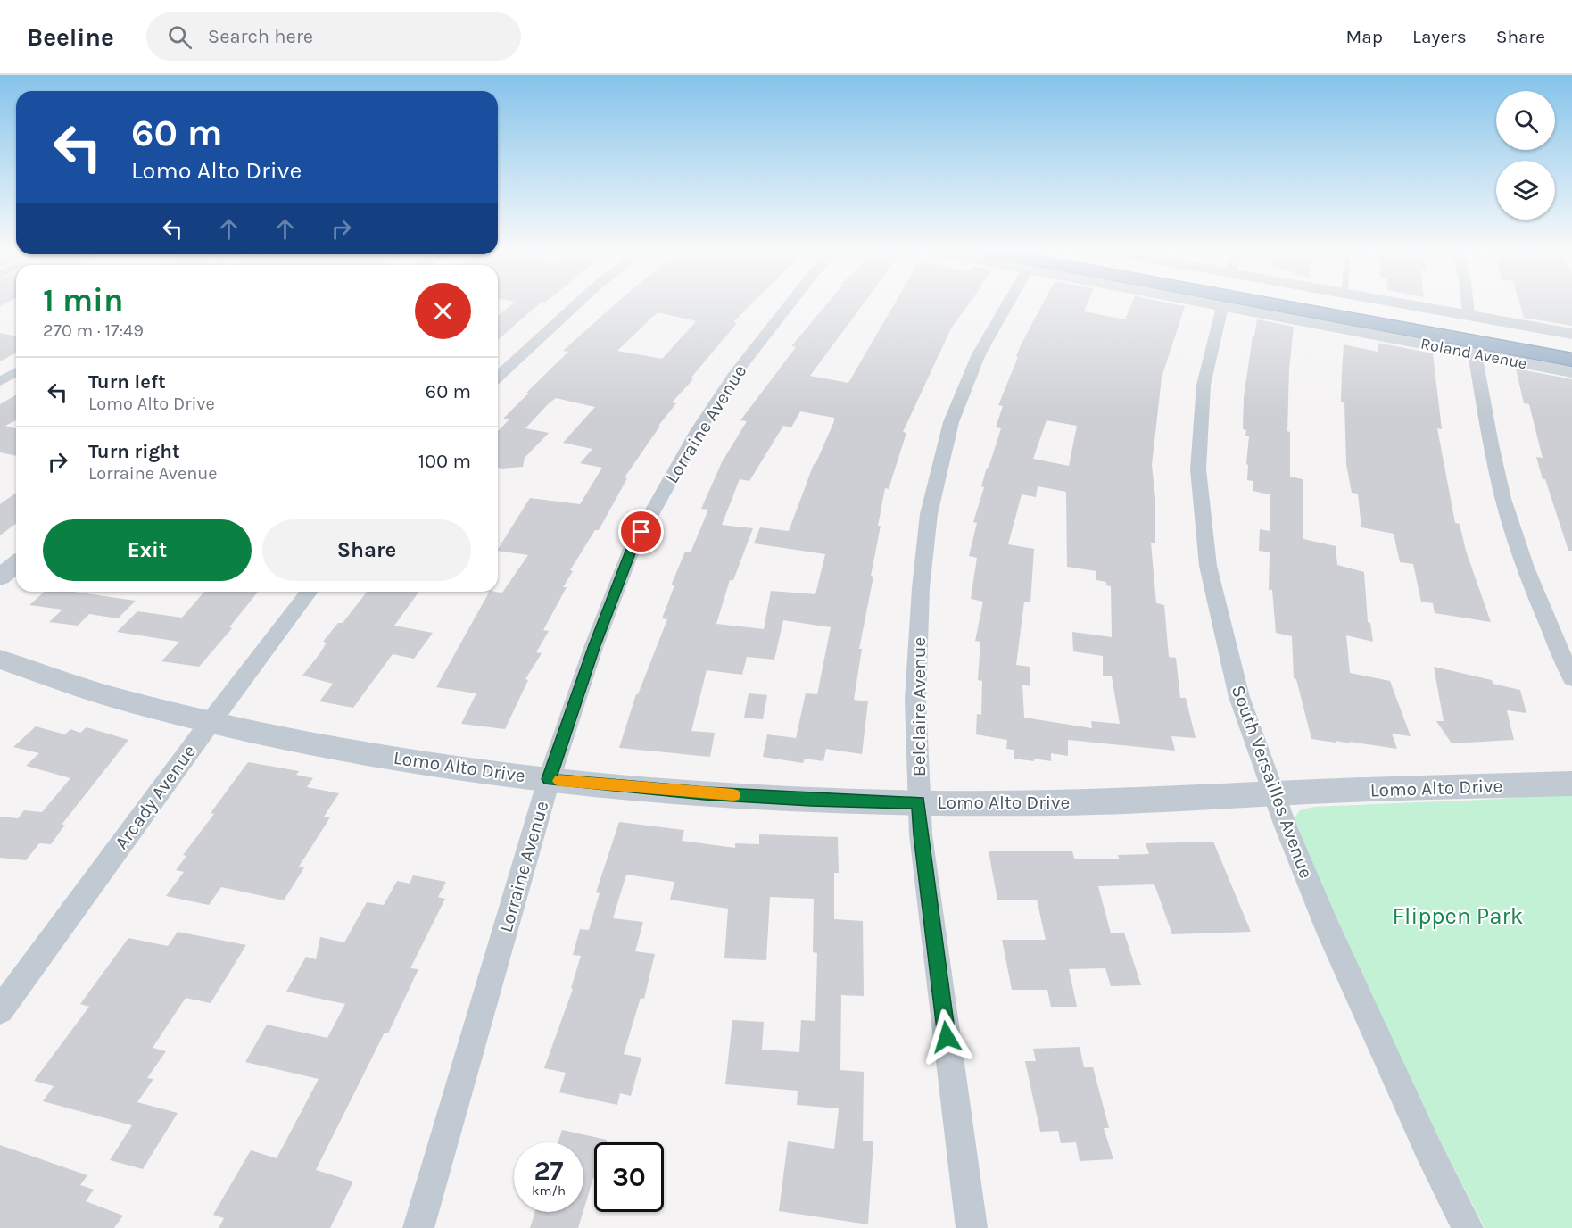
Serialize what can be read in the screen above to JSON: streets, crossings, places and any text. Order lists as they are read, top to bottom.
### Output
{
  "streets": {
    "street": [
      "Roland Avenue",
      "Lorraine Avenue",
      "Belclaire Avenue",
      "Lomo Alto Drive",
      "South Versailles Avenue",
      "Arcady Avenue"
    ]
  },
  "crossings": [
    ["Roland Avenue", "South Versailles Avenue"],
    ["Lorraine Avenue", "Lomo Alto Drive"],
    ["Belclaire Avenue", "Lomo Alto Drive"],
    ["Lomo Alto Drive", "South Versailles Avenue"],
    ["Lomo Alto Drive", "Arcady Avenue"]
  ],
  "parks": ["Flippen Park"],
  "page": {
    "header": "Beeline",
    "search": "Search here",
    "nav": ["Map", "Layers", "Share"],
    "turn": ["60 m", "Lomo Alto Drive"],
    "heading": ["1 min", "270 m · 17:49"],
    "list": [
      {
        "name": "Turn left",
        "note": "Lomo Alto Drive",
        "value": "60 m"
      },
      {
        "name": "Turn right",
        "note": "Lorraine Avenue",
        "value": "100 m"
      }
    ],
    "buttons": ["Exit", "Share"],
    "speed": "27 km/h",
    "limit": "30"
  }
}
